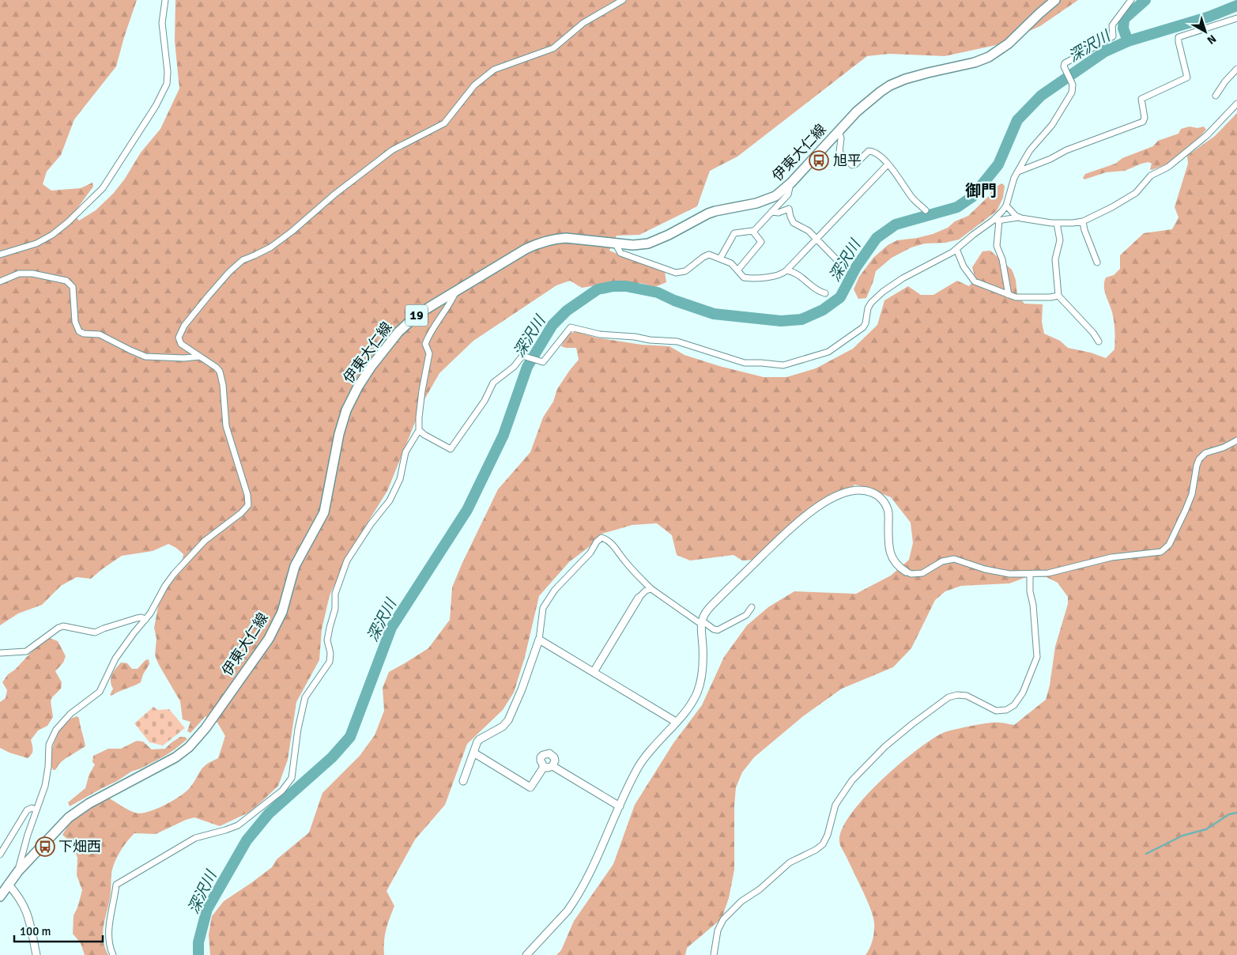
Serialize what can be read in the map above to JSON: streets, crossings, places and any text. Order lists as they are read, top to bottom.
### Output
{
  "streets": {
    "main road": ["伊東大仁線", "19"]
  },
  "districts": ["御門"],
  "water": ["深沢川"],
  "places": {
    "bus stop": ["旭平", "下畑西"]
  },
  "scale_bar": "100 m",
  "north": "bottom right"
}
